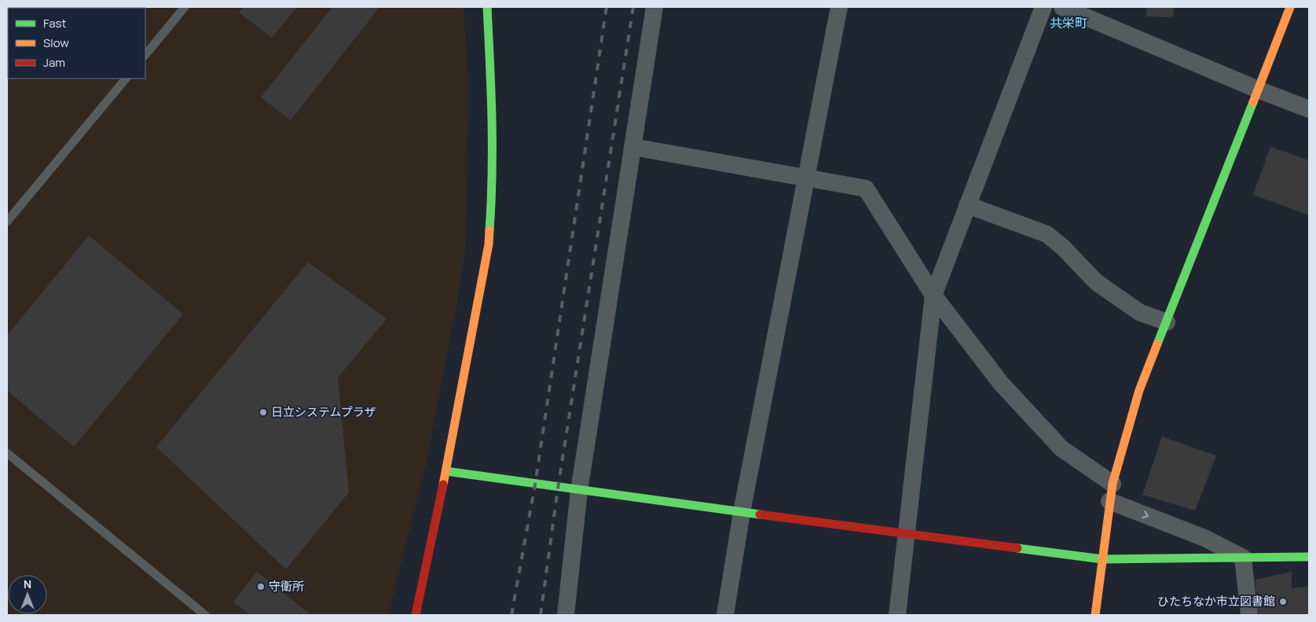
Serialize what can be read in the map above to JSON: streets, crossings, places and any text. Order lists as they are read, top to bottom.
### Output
{
  "districts": ["共栄町"],
  "places": ["日立システムプラザ", "守衛所", "ひたちなか市立図書館"],
  "legend": ["Fast", "Slow", "Jam"],
  "north": "top"
}
